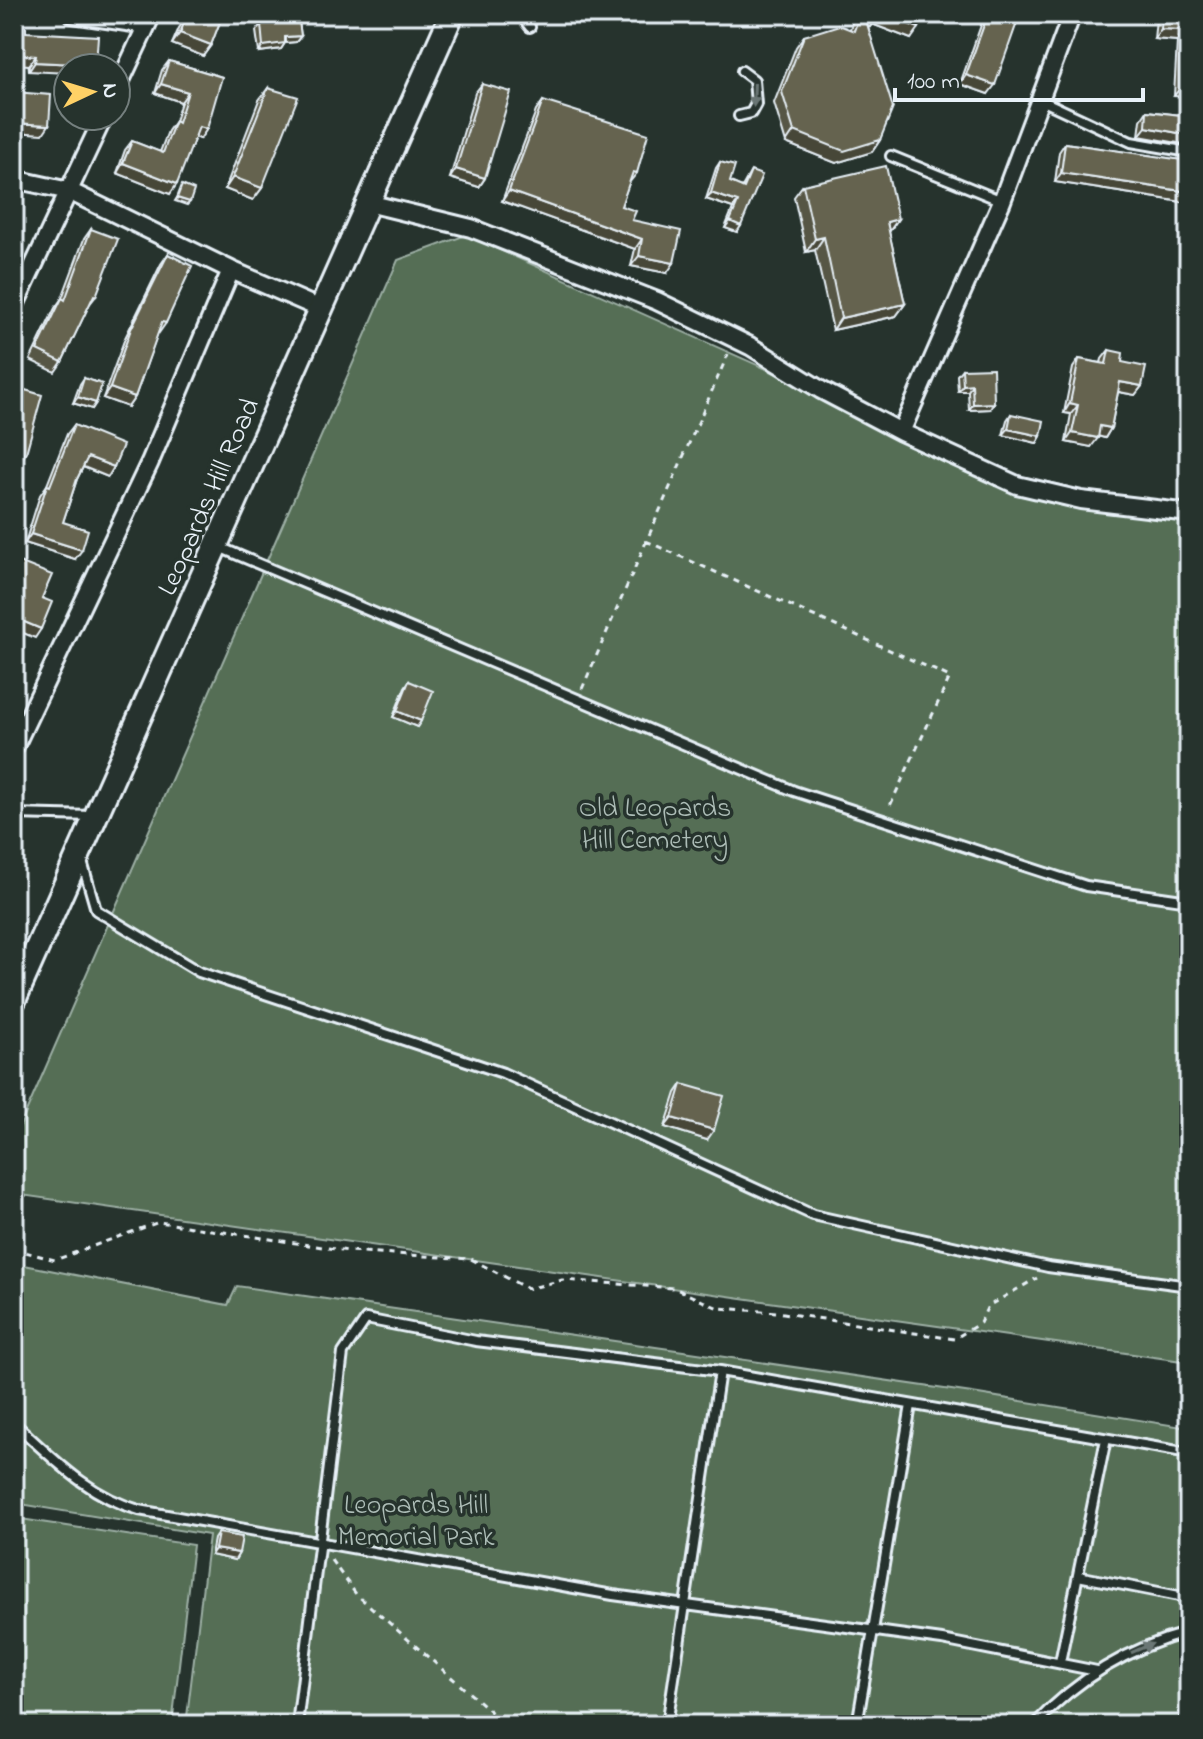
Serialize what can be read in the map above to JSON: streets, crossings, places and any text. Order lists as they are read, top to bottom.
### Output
{
  "streets": {
    "main road": ["Leopards Hill Road"]
  },
  "parks": ["Old Leopards Hill Cemetery", "Leopards Hill Memorial Park"],
  "scale_bar": "100 m",
  "north": "right"
}
